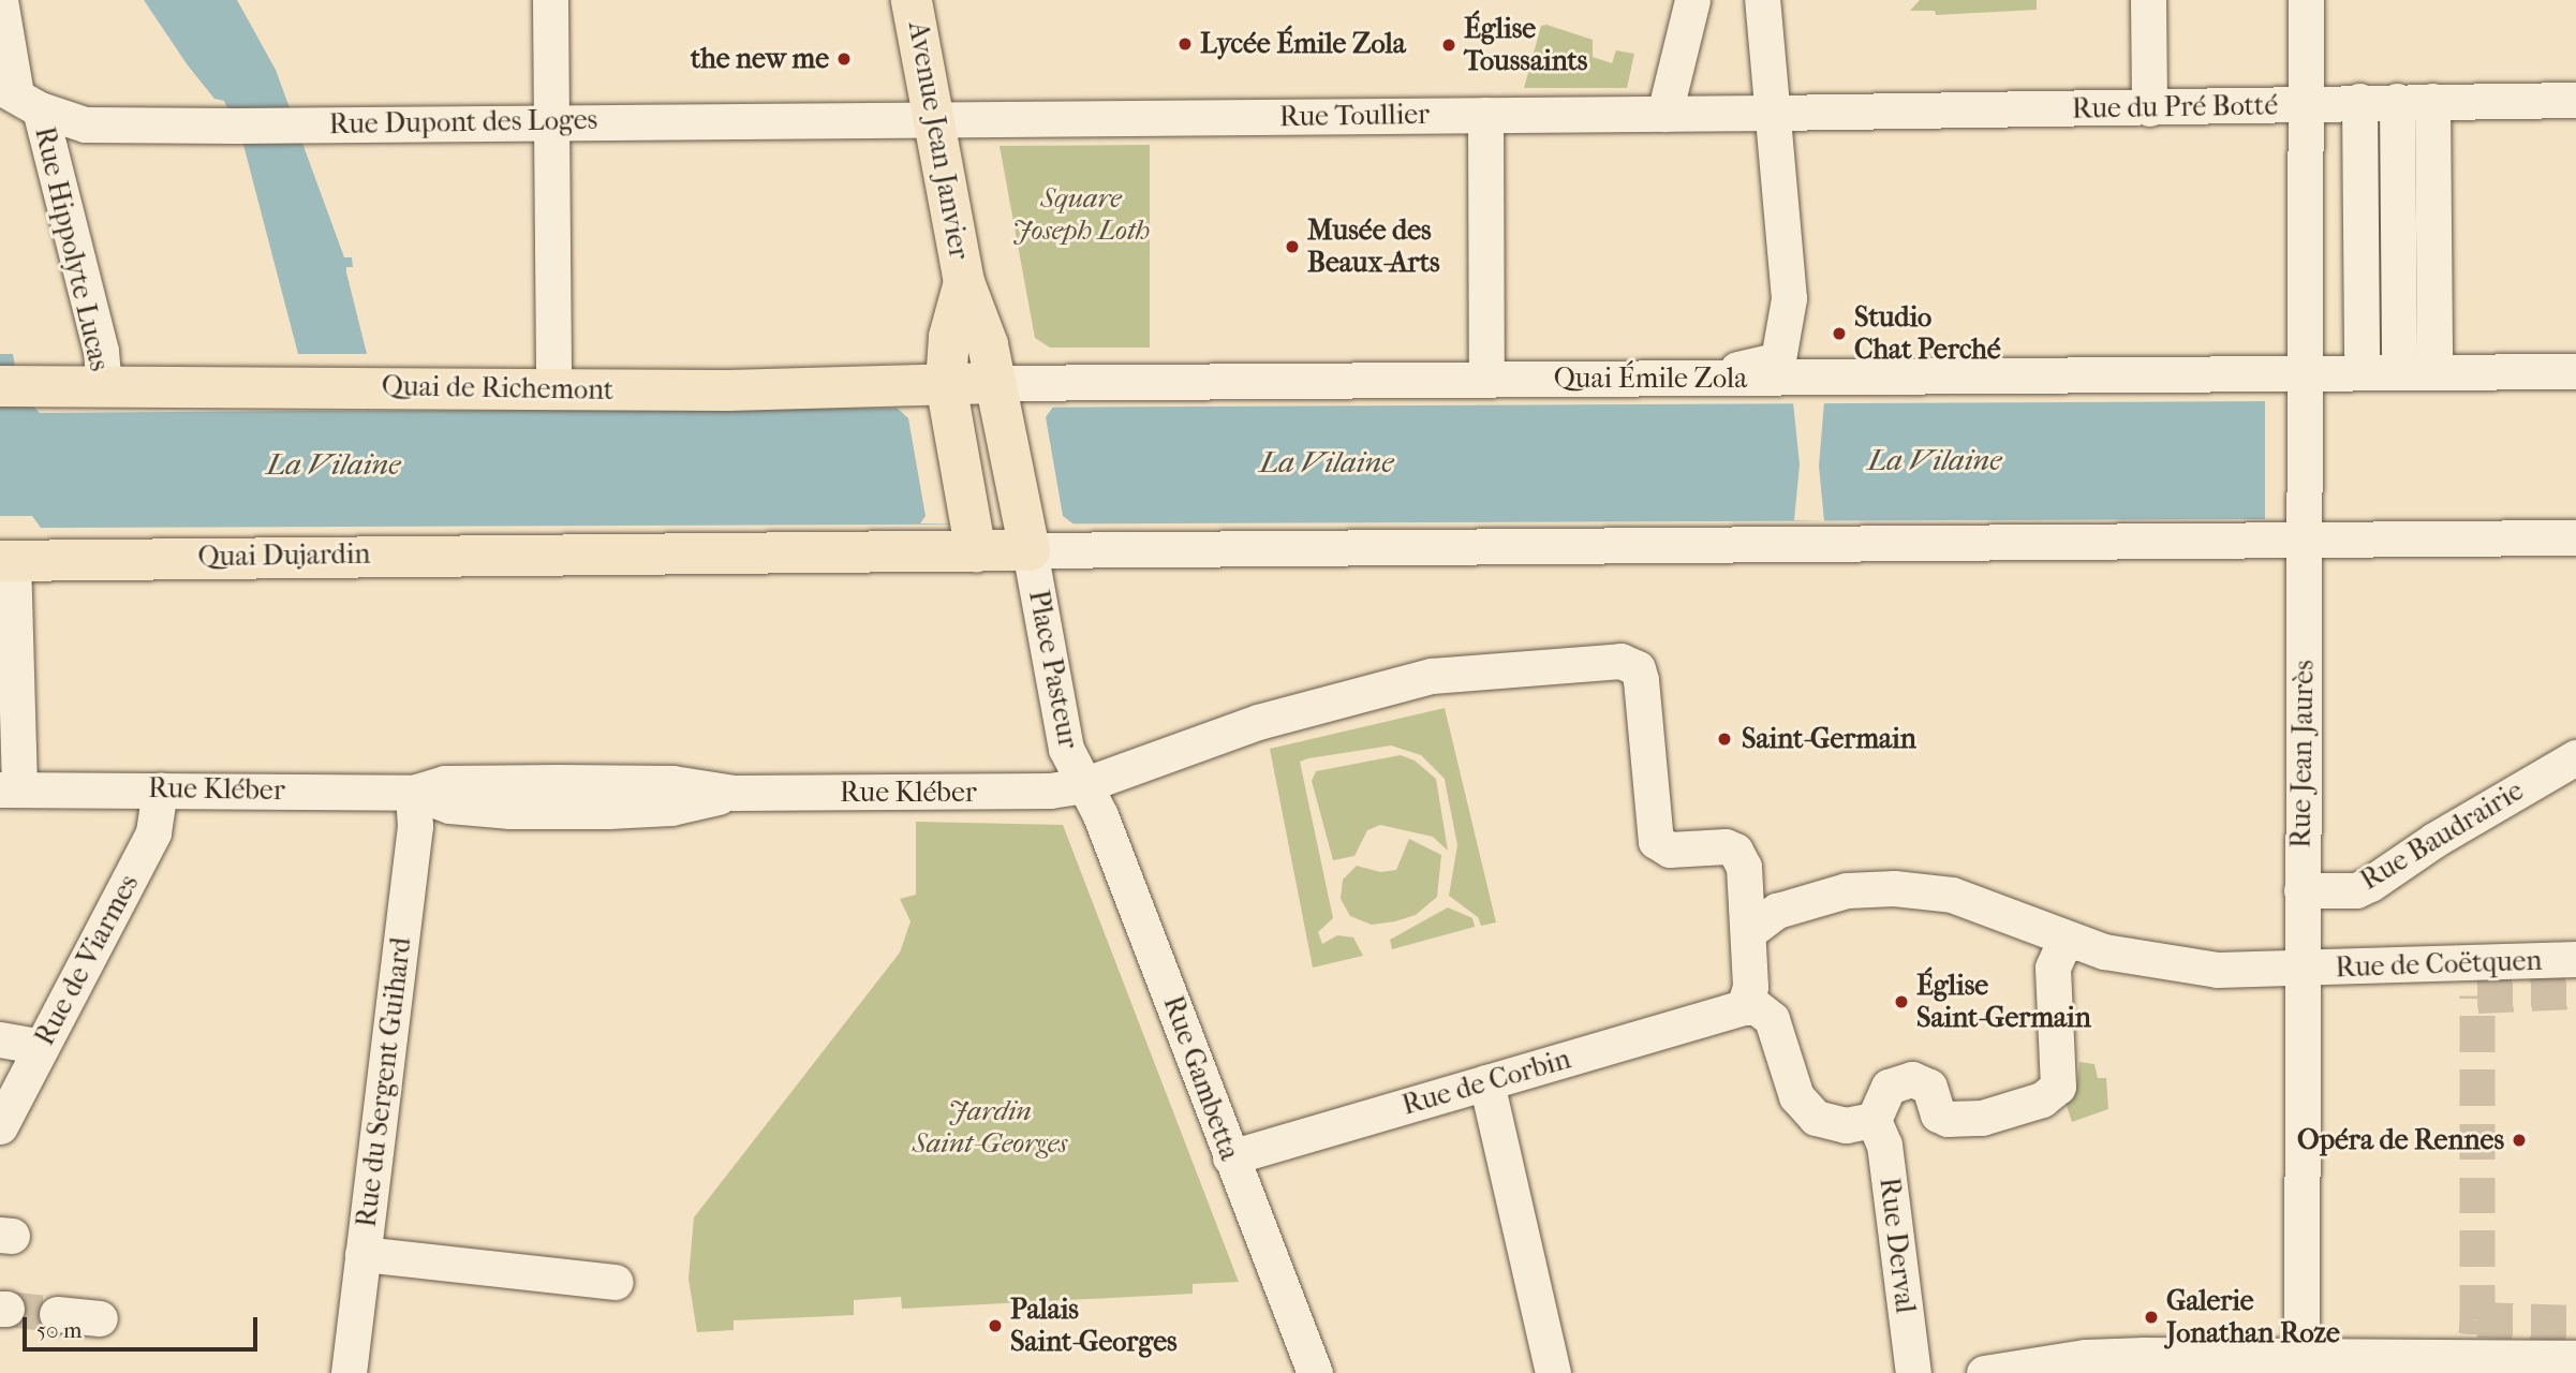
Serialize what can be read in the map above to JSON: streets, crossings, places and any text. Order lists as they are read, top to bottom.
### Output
{
  "streets": {
    "main road": ["Avenue Jean Janvier", "Quai de Richemont", "Quai Dujardin"],
    "street": [
      "Rue du Pré Botté",
      "Rue Toullier",
      "Rue Dupont des Loges",
      "Rue Hippolyte Lucas",
      "Quai Émile Zola",
      "Place Pasteur",
      "Rue Jean Jaurès",
      "Rue Kléber",
      "Rue Baudrairie",
      "Rue de Viarmes",
      "Rue de Coëtquen",
      "Rue Gambetta",
      "Rue du Sergent Guihard",
      "Rue de Corbin",
      "Rue Derval"
    ]
  },
  "crossings": [
    ["Rue du Pré Botté", "Rue Toullier"],
    ["Rue du Pré Botté", "Rue Jean Jaurès"],
    ["Rue Toullier", "Rue Dupont des Loges"],
    ["Rue Toullier", "Avenue Jean Janvier"],
    ["Rue Dupont des Loges", "Avenue Jean Janvier"],
    ["Rue Dupont des Loges", "Rue Hippolyte Lucas"],
    ["Avenue Jean Janvier", "Quai Émile Zola"],
    ["Avenue Jean Janvier", "Quai de Richemont"],
    ["Avenue Jean Janvier", "Quai Dujardin"],
    ["Avenue Jean Janvier", "Place Pasteur"],
    ["Rue Hippolyte Lucas", "Quai de Richemont"],
    ["Quai Émile Zola", "Quai de Richemont"],
    ["Quai Émile Zola", "Rue Jean Jaurès"],
    ["Quai Dujardin", "Place Pasteur"],
    ["Place Pasteur", "Rue Kléber"],
    ["Place Pasteur", "Rue Gambetta"],
    ["Rue Jean Jaurès", "Rue Baudrairie"],
    ["Rue Jean Jaurès", "Rue de Coëtquen"],
    ["Rue Kléber", "Rue de Viarmes"],
    ["Rue Kléber", "Rue de Coëtquen"],
    ["Rue Kléber", "Rue Gambetta"],
    ["Rue Kléber", "Rue du Sergent Guihard"],
    ["Rue Gambetta", "Rue de Corbin"]
  ],
  "water": ["La Vilaine"],
  "parks": ["Square Joseph Loth", "Jardin Saint-Georges"],
  "places": [
    "Lycée Émile Zola",
    "Église Toussaints",
    "the new me",
    "Musée des Beaux-Arts",
    "Studio Chat Perché",
    "Saint-Germain",
    "Église Saint-Germain",
    "Opéra de Rennes",
    "Galerie Jonathan Roze",
    "Palais Saint-Georges"
  ],
  "scale_bar": "50 m"
}
